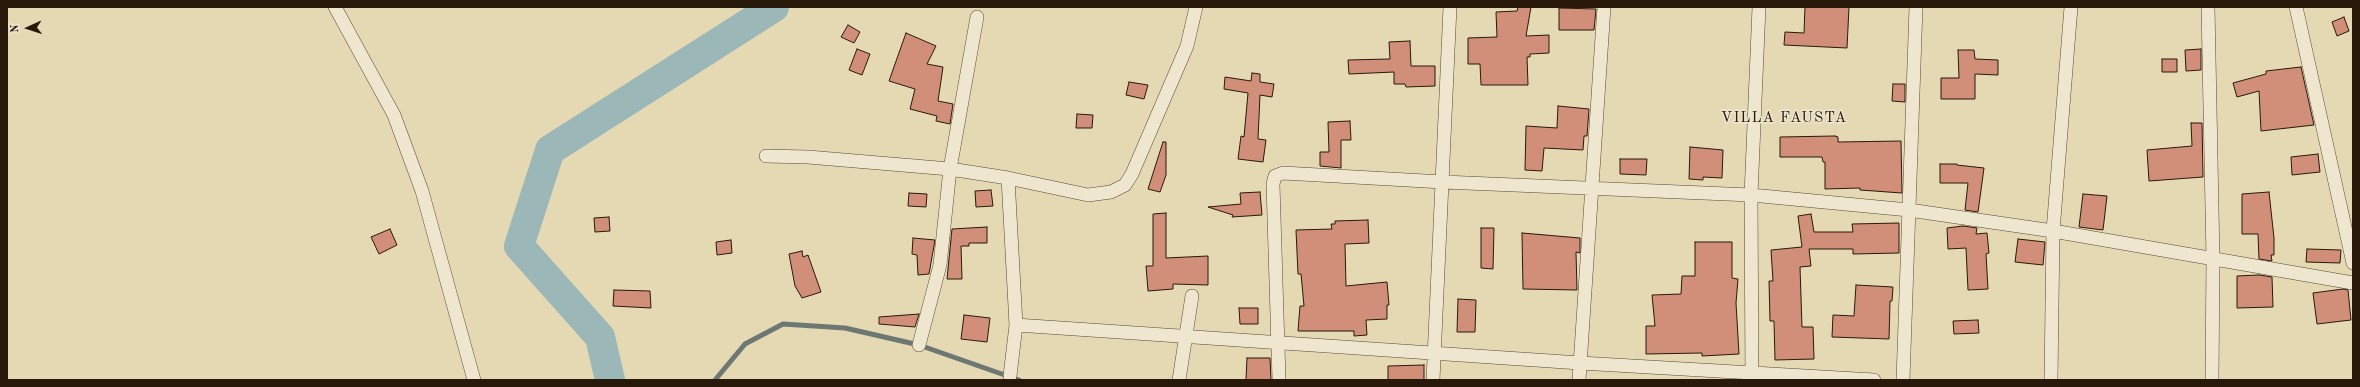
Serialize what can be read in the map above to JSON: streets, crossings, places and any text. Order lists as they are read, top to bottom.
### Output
{
  "districts": ["VILLA FAUSTA"],
  "north": "left"
}
